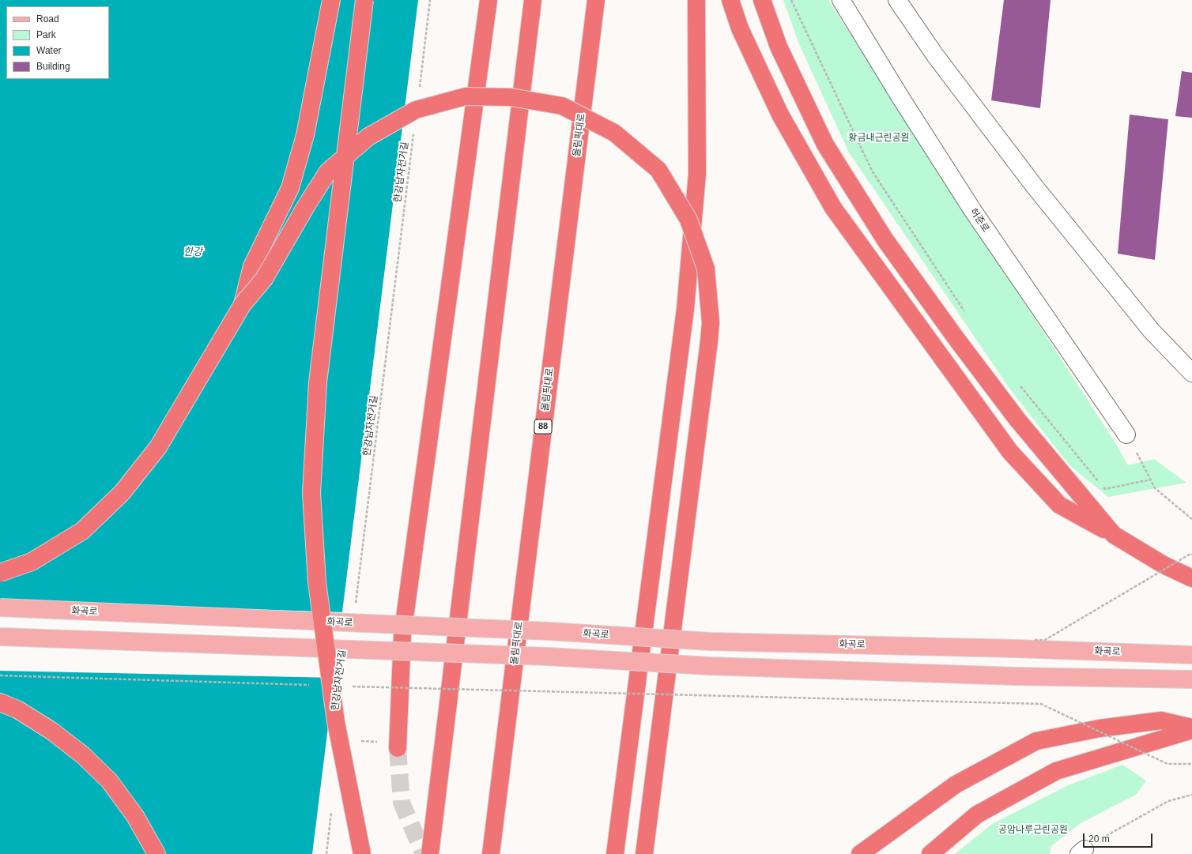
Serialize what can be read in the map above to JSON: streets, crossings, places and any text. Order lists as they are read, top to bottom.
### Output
{
  "streets": {
    "highway": ["올림픽대로", "88"],
    "main road": ["화곡로"],
    "street": ["허준로"],
    "path": ["한강남자전거길"]
  },
  "water": ["한강"],
  "parks": ["황금내근린공원", "공암나루근린공원"],
  "legend": [
    "Road",
    "Park",
    "Water",
    "Building"
  ],
  "scale_bar": "20 m"
}
